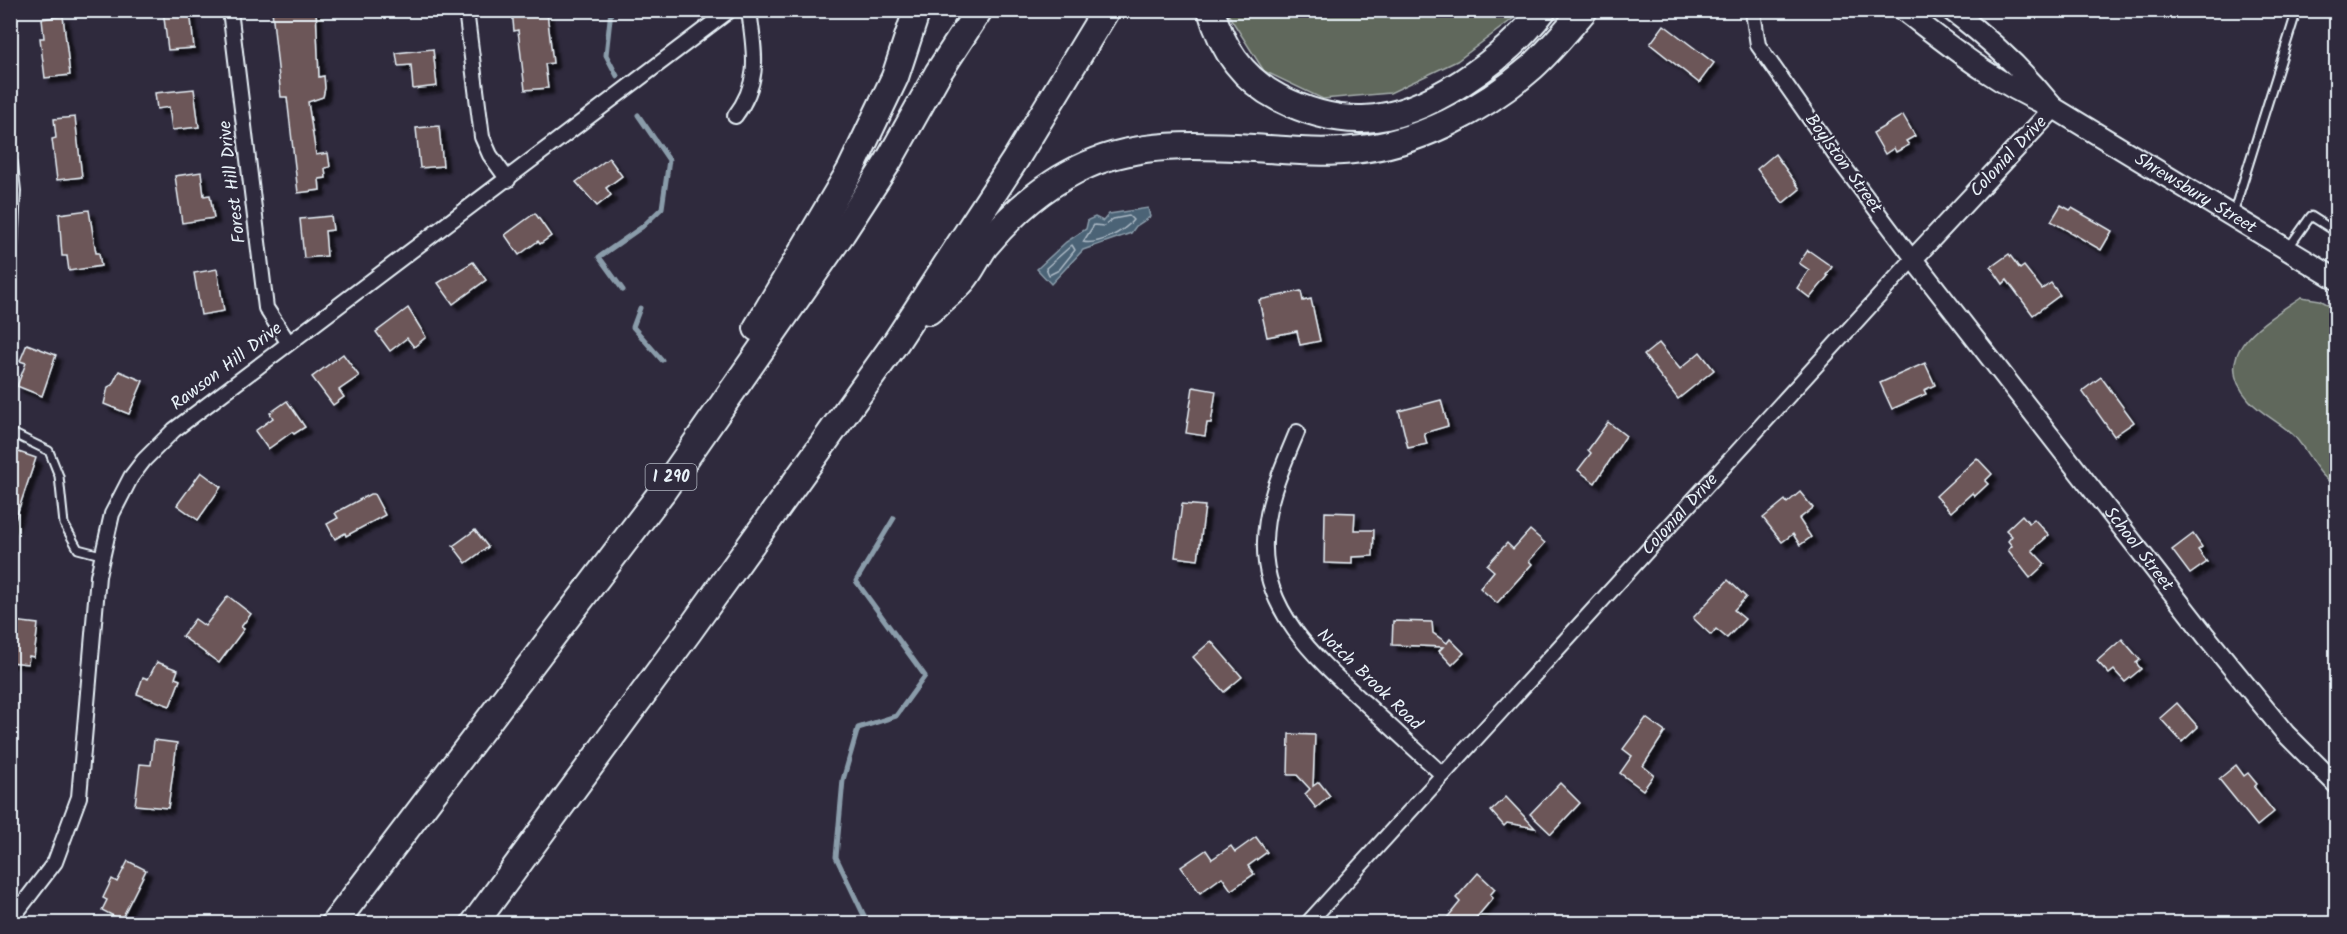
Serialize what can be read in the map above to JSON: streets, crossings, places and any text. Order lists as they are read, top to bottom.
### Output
{
  "streets": {
    "highway": ["I 290"],
    "main road": ["Shrewsbury Street"],
    "street": [
      "Colonial Drive",
      "Boylston Street",
      "Forest Hill Drive",
      "Rawson Hill Drive",
      "School Street",
      "Notch Brook Road"
    ]
  },
  "crossings": [
    ["Colonial Drive", "Boylston Street"],
    ["Colonial Drive", "Shrewsbury Street"],
    ["Colonial Drive", "Notch Brook Road"],
    ["Boylston Street", "School Street"],
    ["Forest Hill Drive", "Rawson Hill Drive"]
  ]
}
